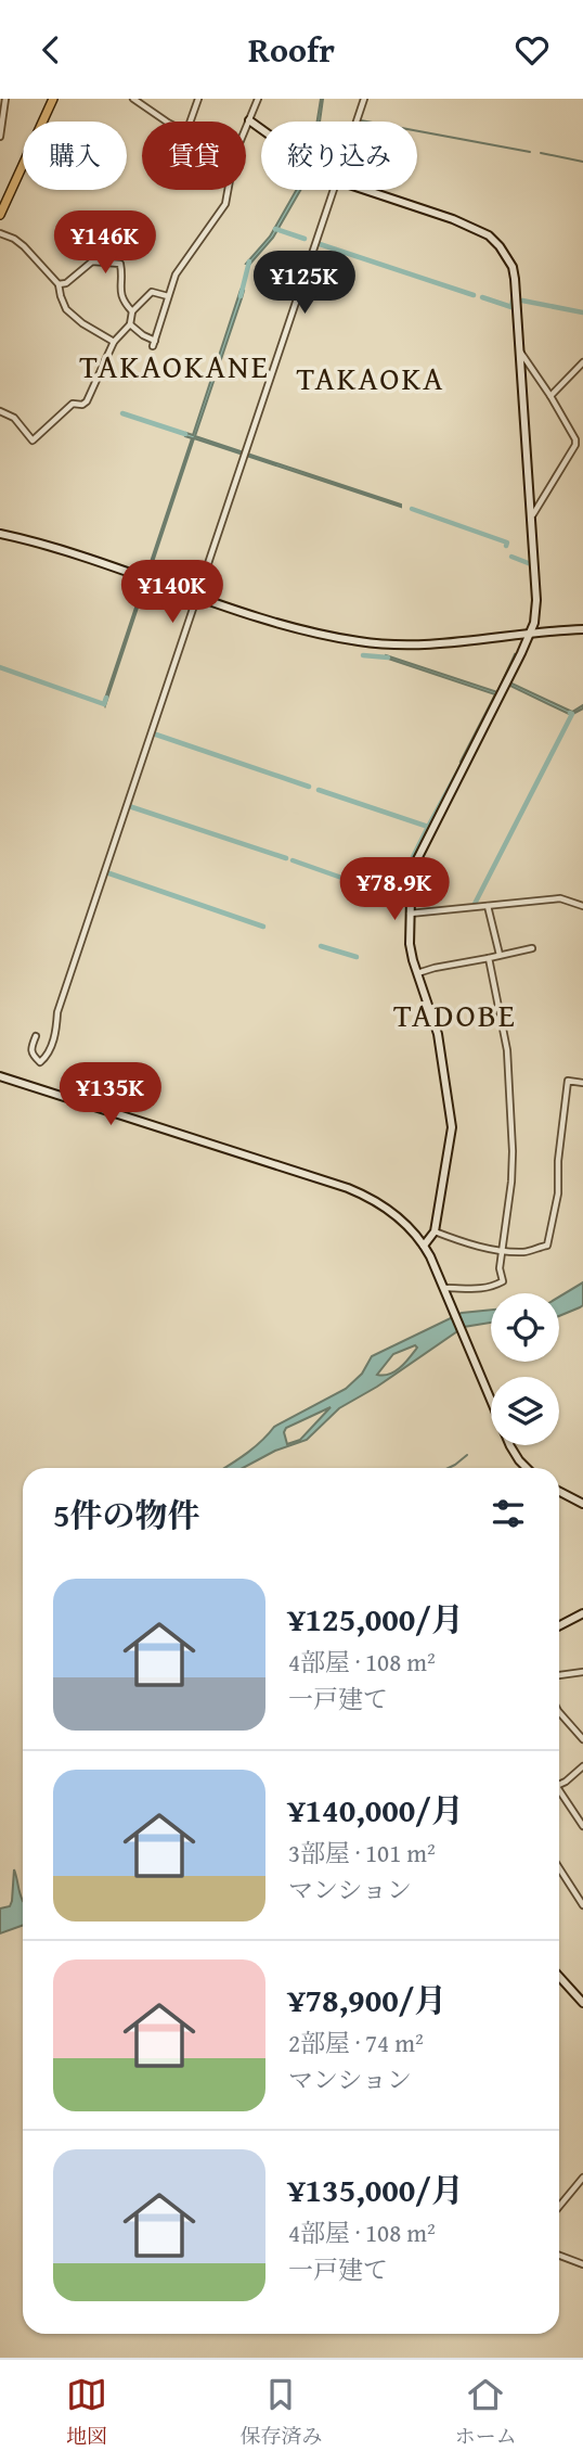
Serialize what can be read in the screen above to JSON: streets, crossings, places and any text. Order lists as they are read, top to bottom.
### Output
{
  "districts": ["TAKAOKANE", "TAKAOKA", "TADOBE"],
  "page": {
    "header": "Roofr",
    "chip": ["購入", "賃貸", "絞り込み"],
    "price": [
      "¥146K",
      "¥125K",
      "¥140K",
      "¥78.9K",
      "¥135K"
    ],
    "heading": "5件の物件",
    "list": [
      {
        "name": "¥125,000/月",
        "note": "4部屋 · 108 m² · 一戸建て"
      },
      {
        "name": "¥140,000/月",
        "note": "3部屋 · 101 m² · マンション"
      },
      {
        "name": "¥78,900/月",
        "note": "2部屋 · 74 m² · マンション"
      },
      {
        "name": "¥135,000/月",
        "note": "4部屋 · 108 m² · 一戸建て"
      }
    ],
    "tabs": ["地図", "保存済み", "ホーム"]
  }
}
